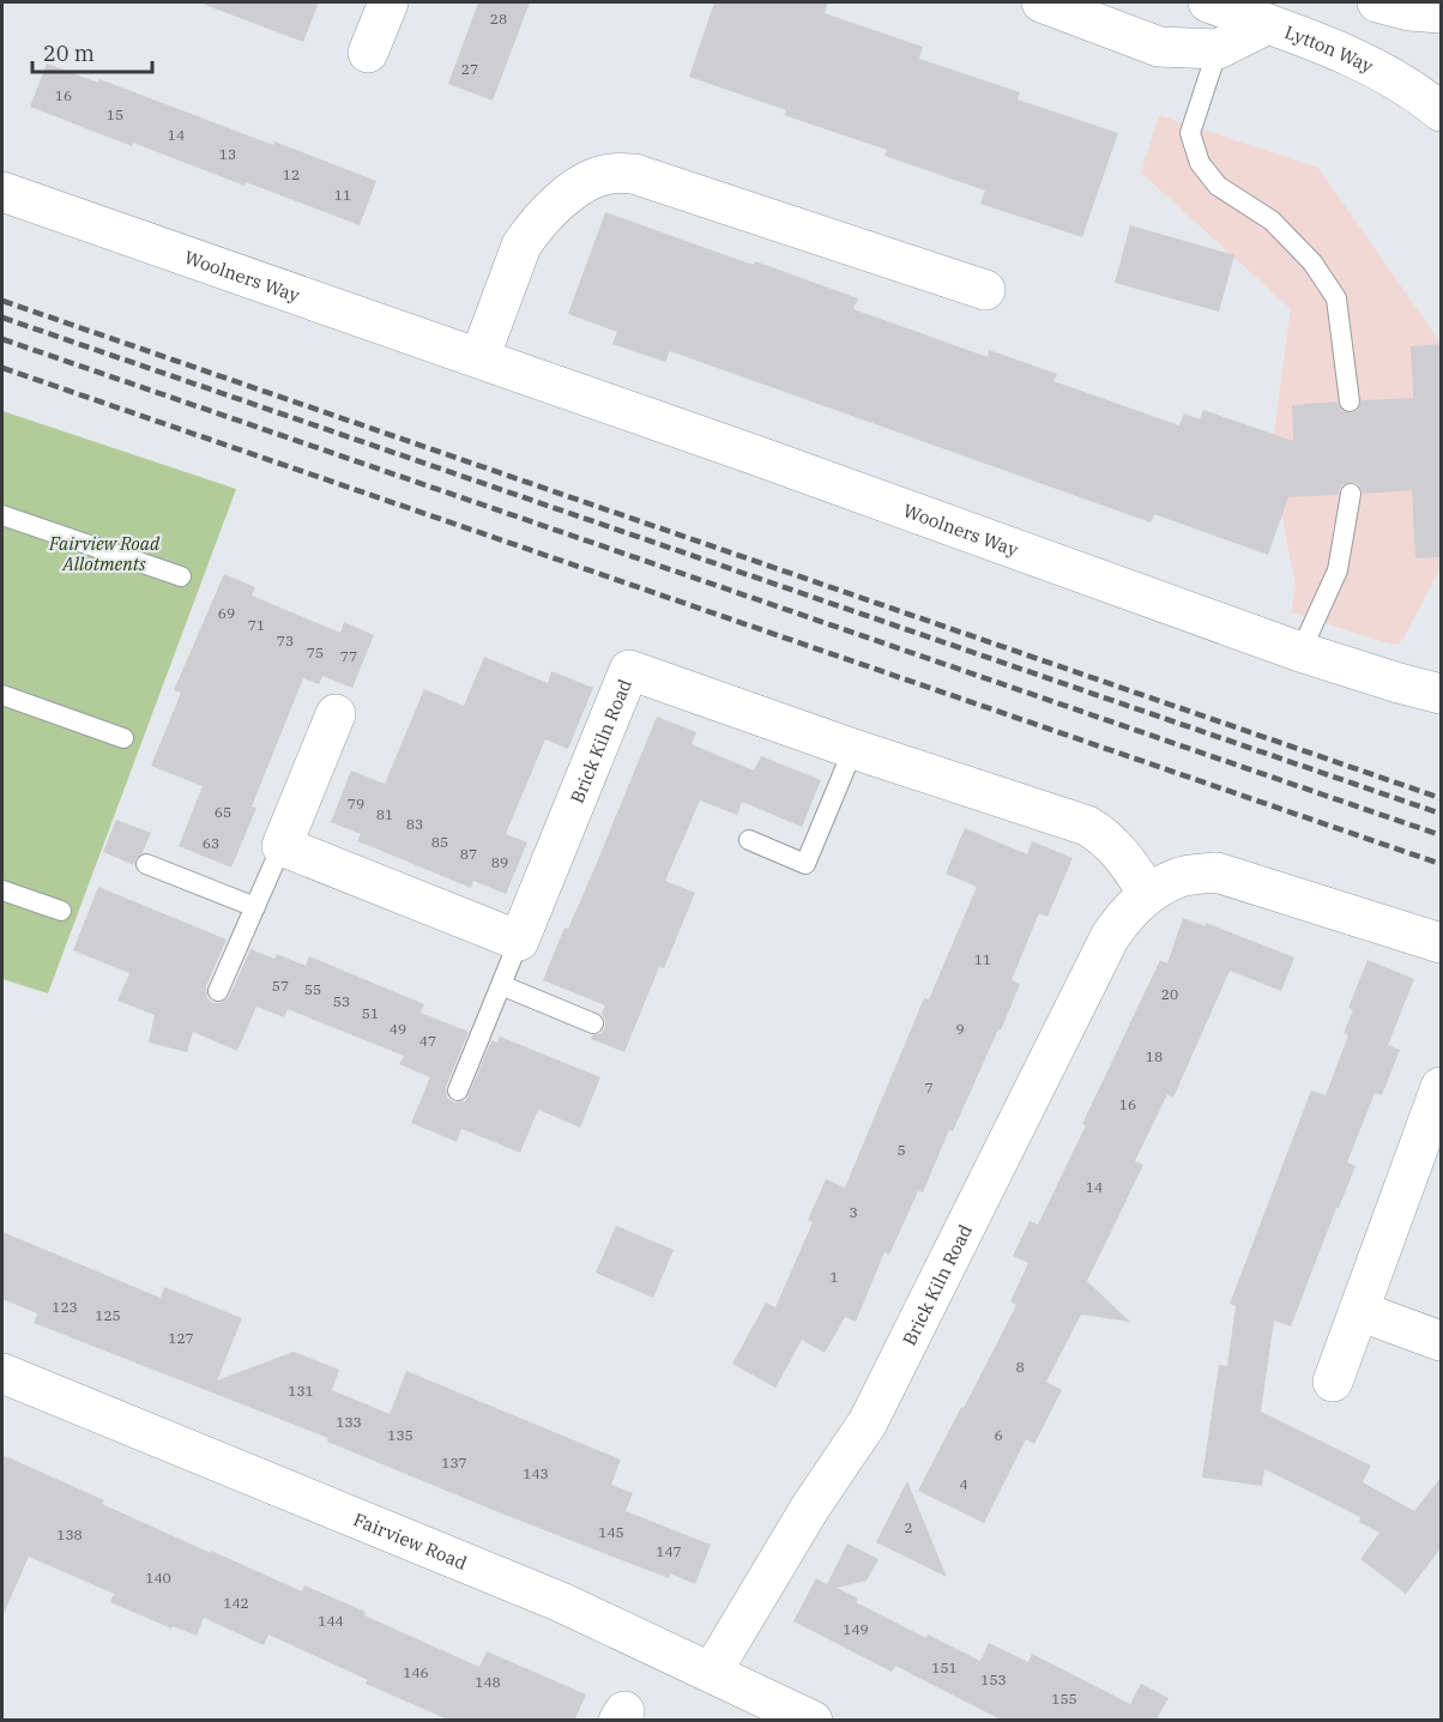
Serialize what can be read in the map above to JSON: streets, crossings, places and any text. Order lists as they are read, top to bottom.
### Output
{
  "streets": {
    "street": [
      "Lytton Way",
      "Woolners Way",
      "Brick Kiln Road",
      "Fairview Road"
    ]
  },
  "crossings": [
    ["Brick Kiln Road", "Fairview Road"]
  ],
  "parks": ["Fairview Road Allotments"],
  "house_numbers": [
    "28",
    "27",
    "16",
    "15",
    "14",
    "13",
    "12",
    "11",
    "69",
    "71",
    "73",
    "75",
    "77",
    "79",
    "65",
    "81",
    "83",
    "85",
    "63",
    "87",
    "89",
    "11",
    "57",
    "55",
    "20",
    "53",
    "51",
    "49",
    "9",
    "47",
    "18",
    "7",
    "16",
    "5",
    "14",
    "3",
    "1",
    "123",
    "125",
    "127",
    "8",
    "131",
    "133",
    "135",
    "6",
    "137",
    "143",
    "4",
    "2",
    "145",
    "138",
    "147",
    "140",
    "142",
    "144",
    "149",
    "151",
    "146",
    "153",
    "148",
    "155"
  ],
  "scale_bar": "20 m"
}
